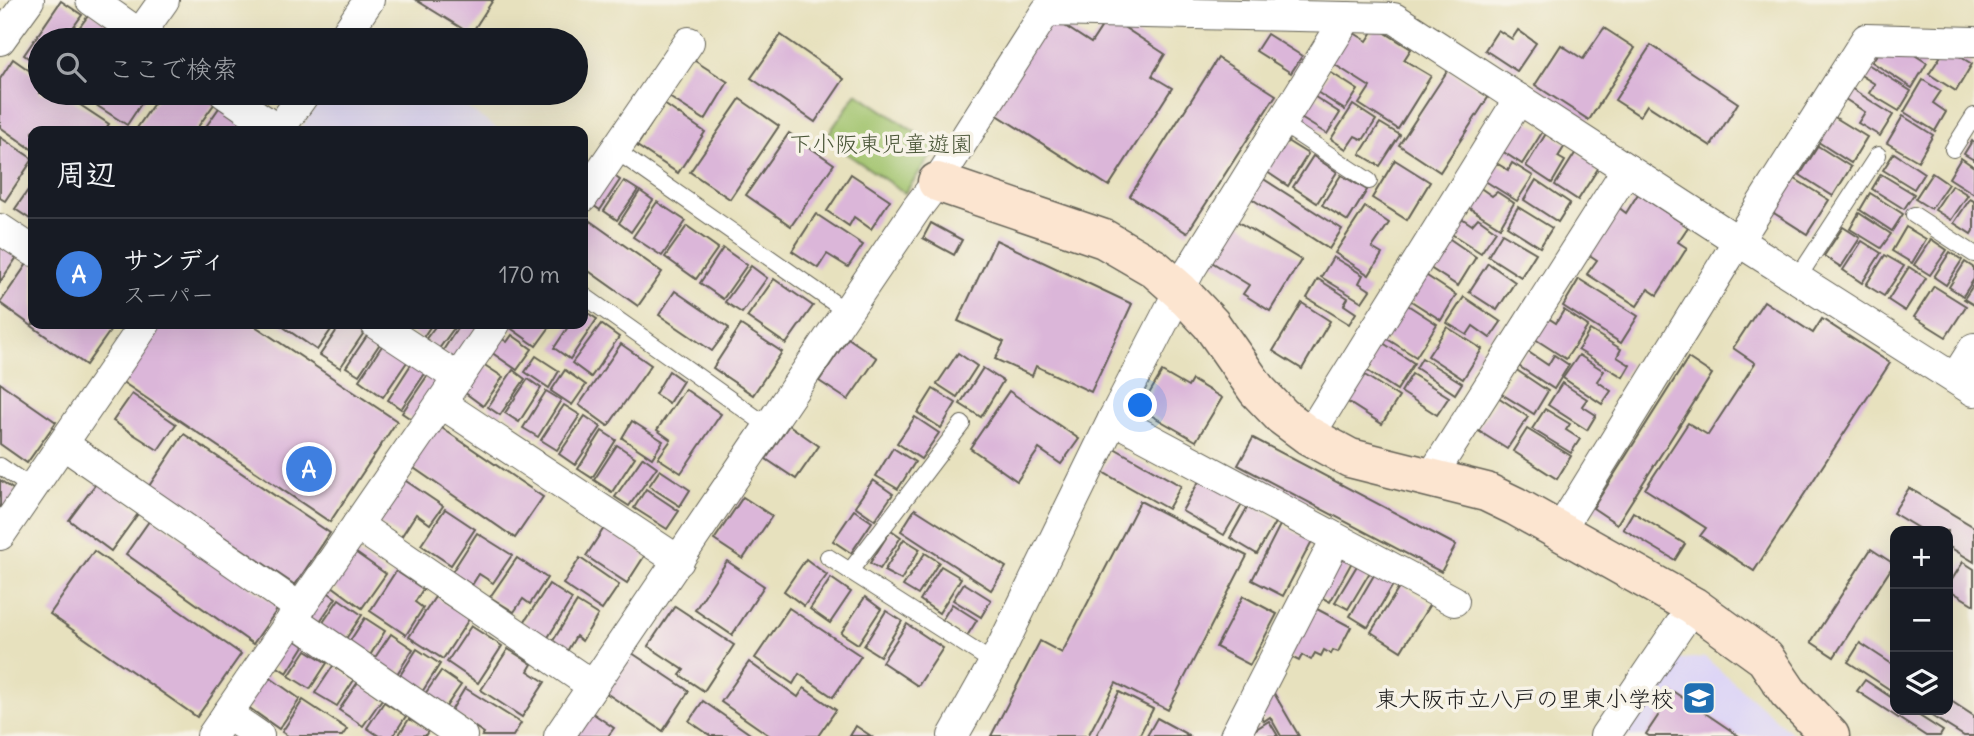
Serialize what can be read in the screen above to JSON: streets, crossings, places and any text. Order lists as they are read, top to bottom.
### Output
{
  "parks": ["下小阪東児童遊園"],
  "places": {
    "school or university": ["東大阪市立八戸の里東小学校"]
  },
  "page": {
    "search": "ここで検索",
    "heading": "周辺",
    "list": [
      {
        "mark": "A",
        "name": "サンディ",
        "note": "スーパー",
        "value": "170 m"
      }
    ],
    "pins": "A",
    "map_buttons": ["+", "−"]
  }
}
